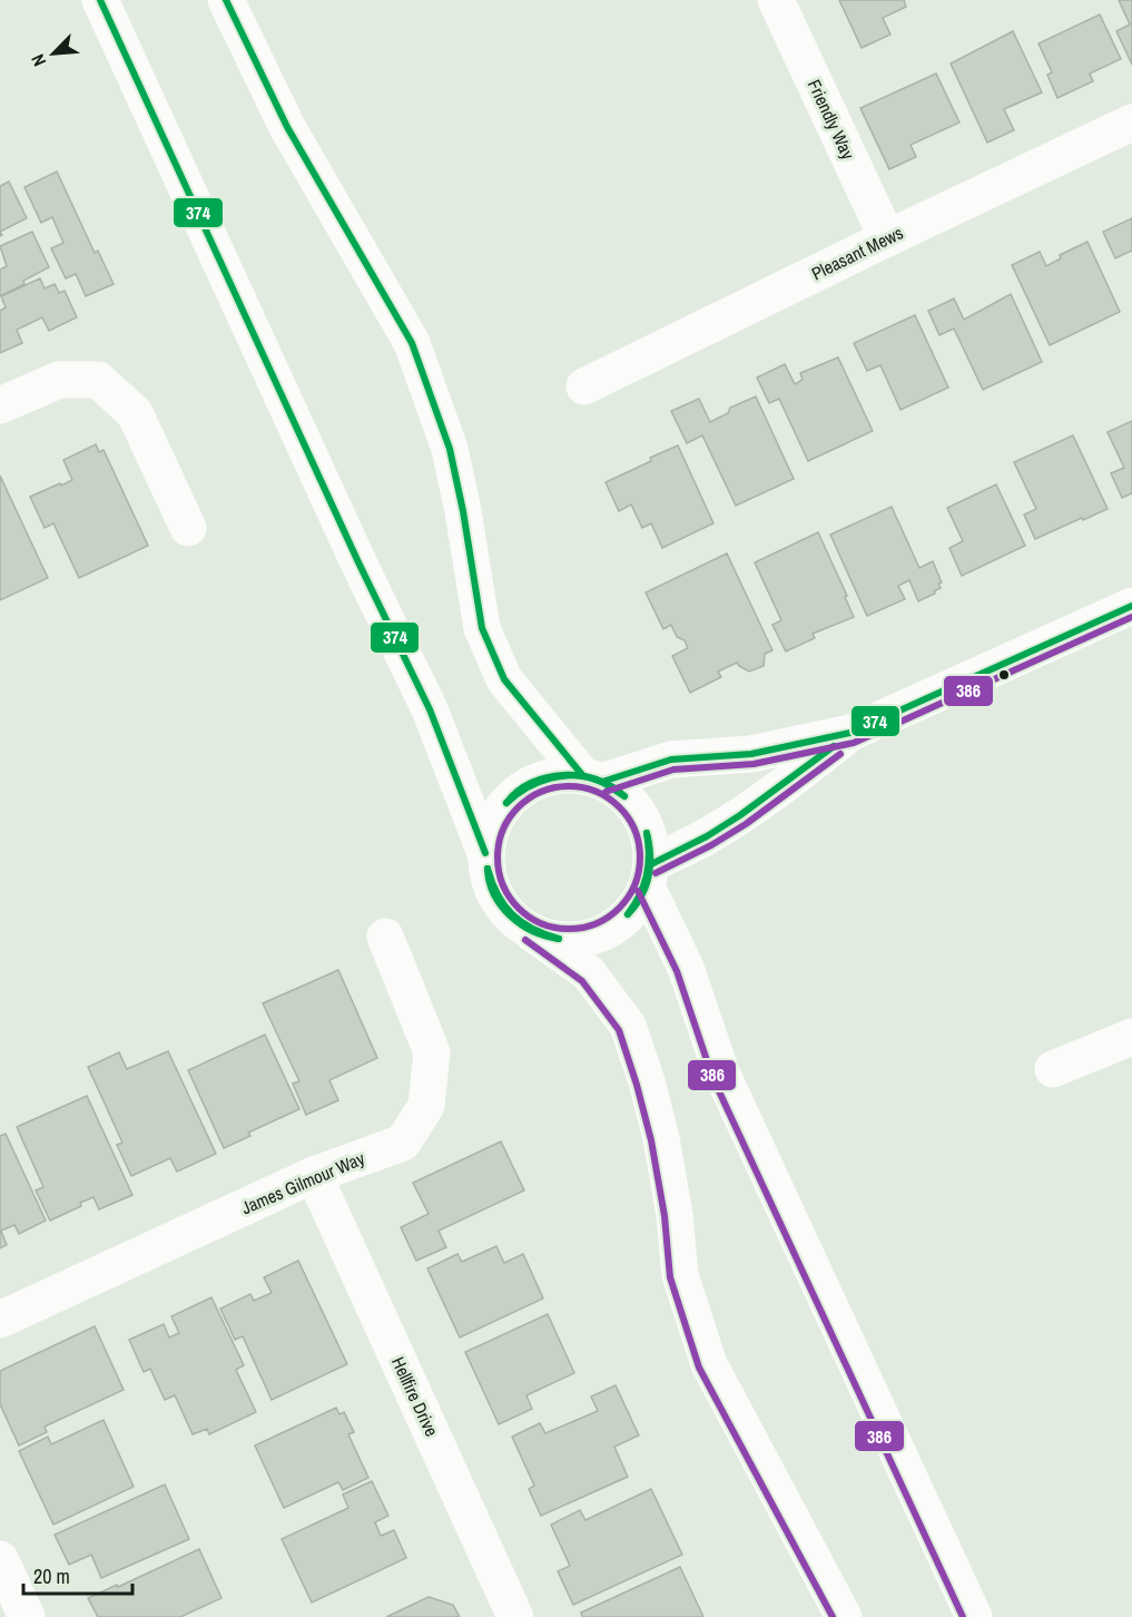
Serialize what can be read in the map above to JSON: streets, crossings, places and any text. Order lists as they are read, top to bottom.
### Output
{
  "streets": {
    "main road": [
      "Friendly Way",
      "Pleasant Mews",
      "James Gilmour Way",
      "Hellfire Drive"
    ]
  },
  "crossings": [
    ["Friendly Way", "Pleasant Mews"],
    ["James Gilmour Way", "Hellfire Drive"]
  ],
  "lines": ["transit line 374", "transit line 386"],
  "scale_bar": "20 m",
  "north": "bottom left"
}
